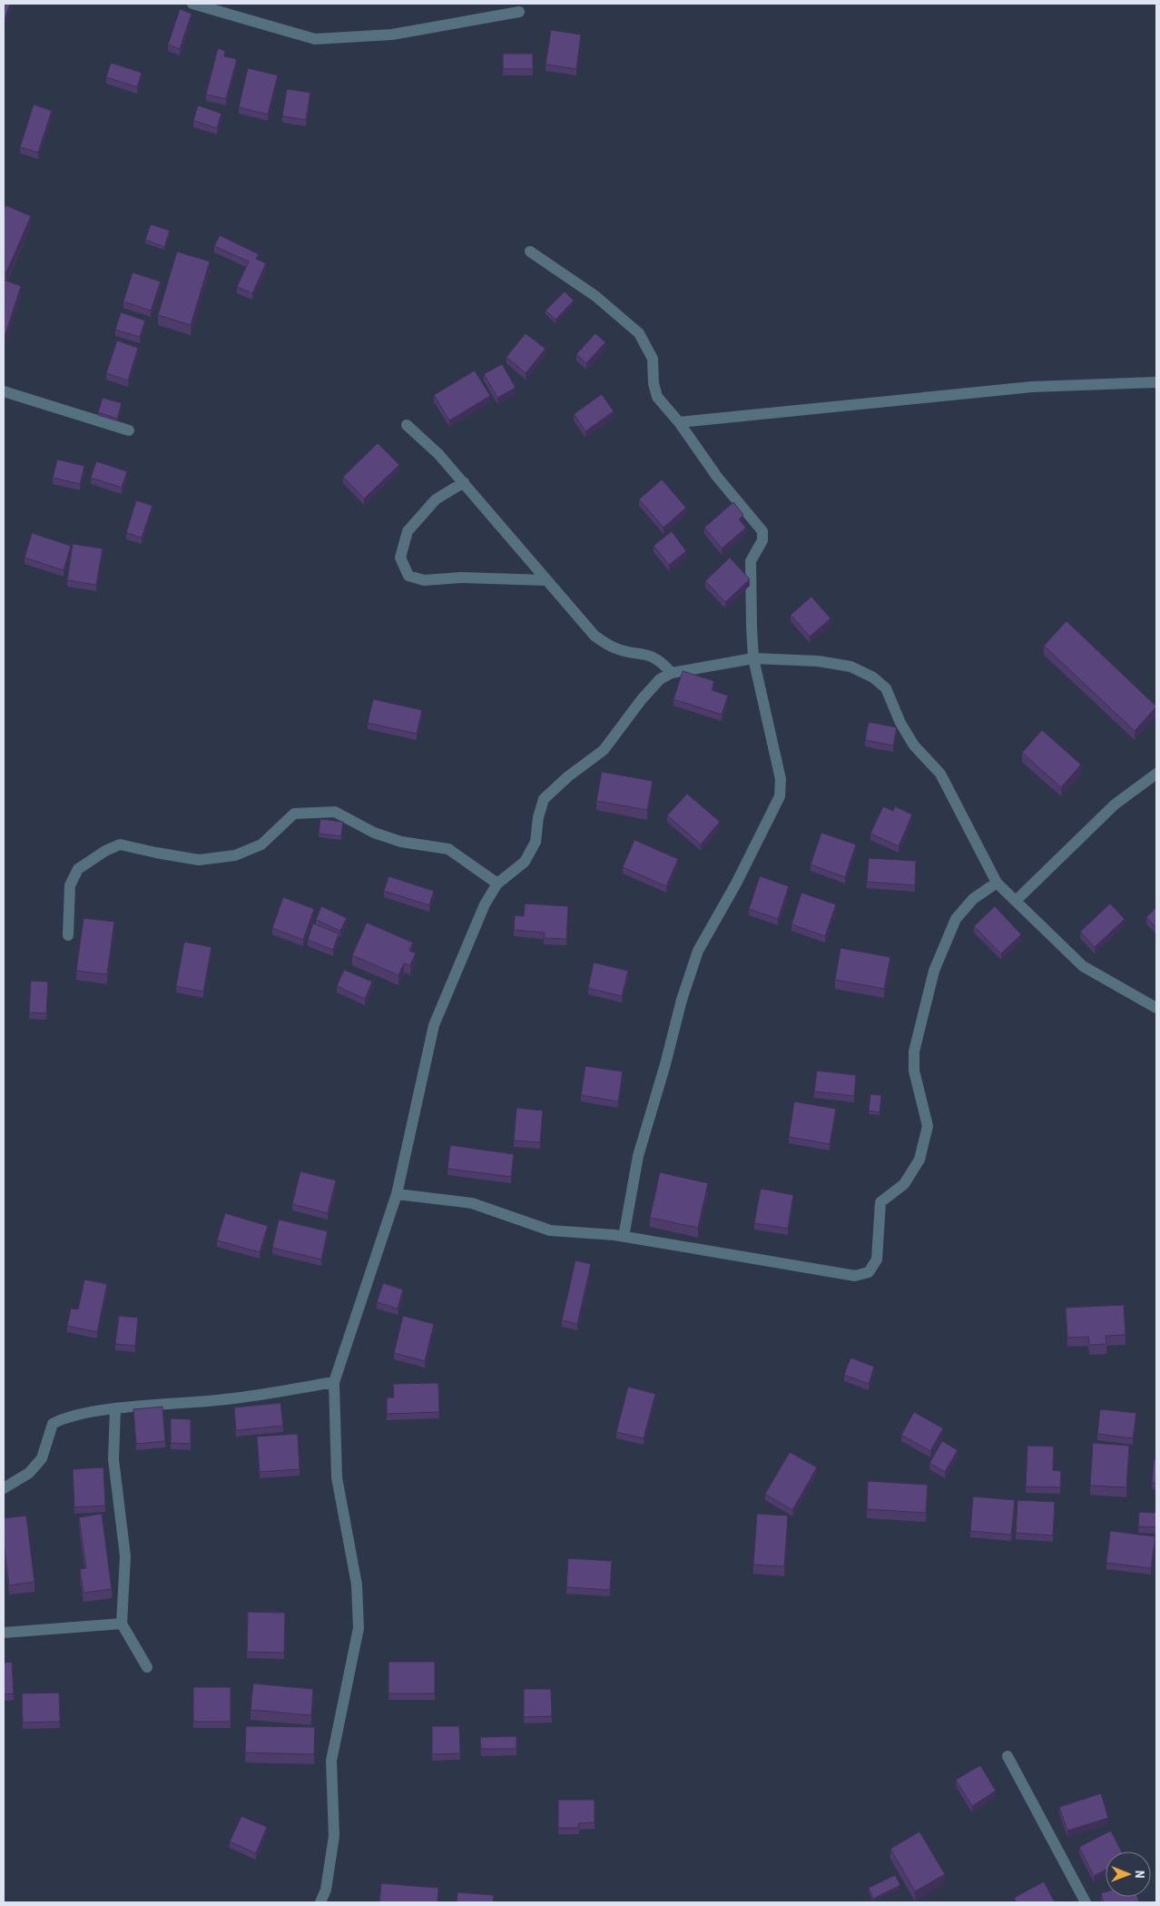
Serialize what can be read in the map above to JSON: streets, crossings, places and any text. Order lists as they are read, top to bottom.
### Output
{
  "north": "right"
}
